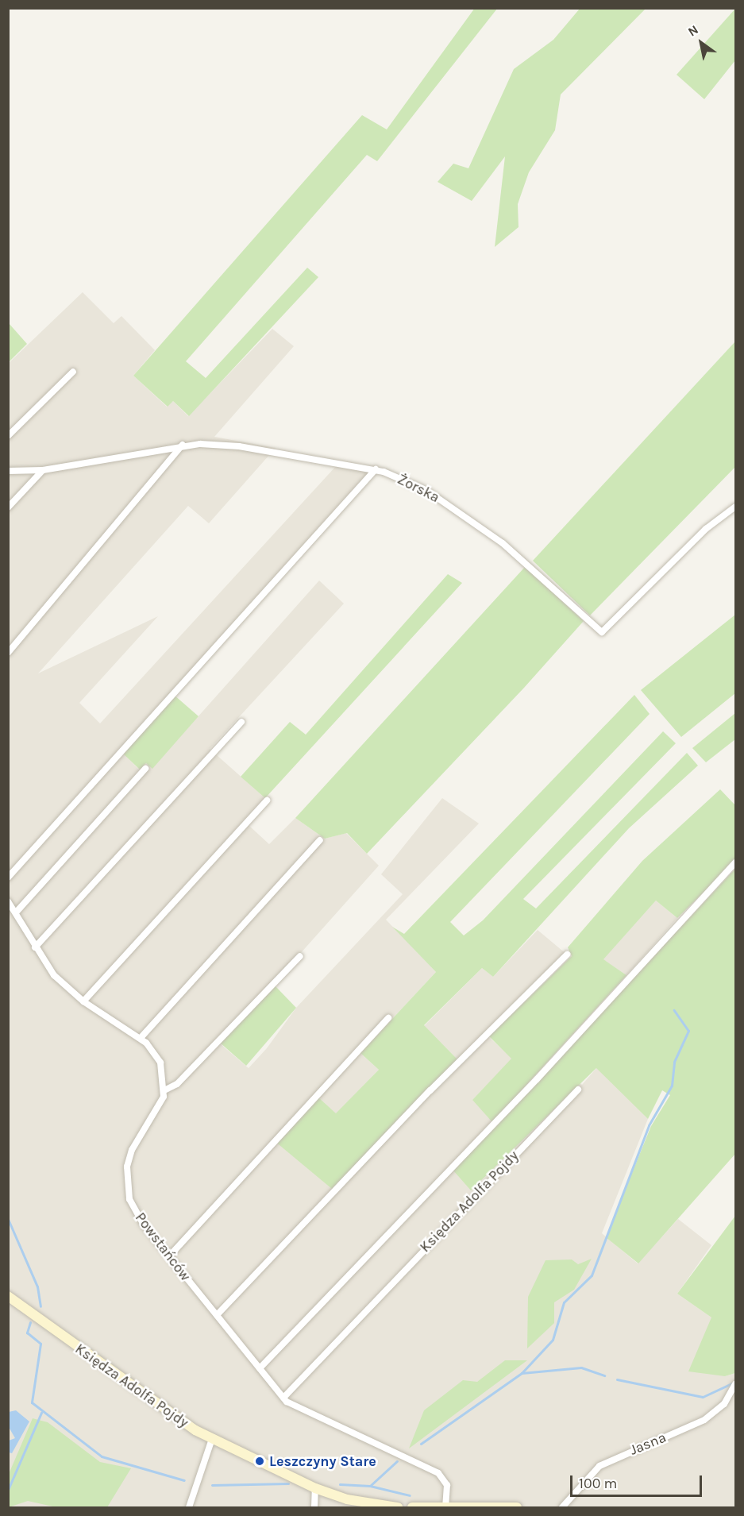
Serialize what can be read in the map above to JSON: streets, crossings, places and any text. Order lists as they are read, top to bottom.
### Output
{
  "streets": {
    "street": [
      "Żorska",
      "Księdza Adolfa Pojdy",
      "Powstańców",
      "Jasna"
    ]
  },
  "crossings": [
    ["Księdza Adolfa Pojdy", "Powstańców"]
  ],
  "places": ["Leszczyny Stare"],
  "scale_bar": "100 m",
  "north": "top left"
}
